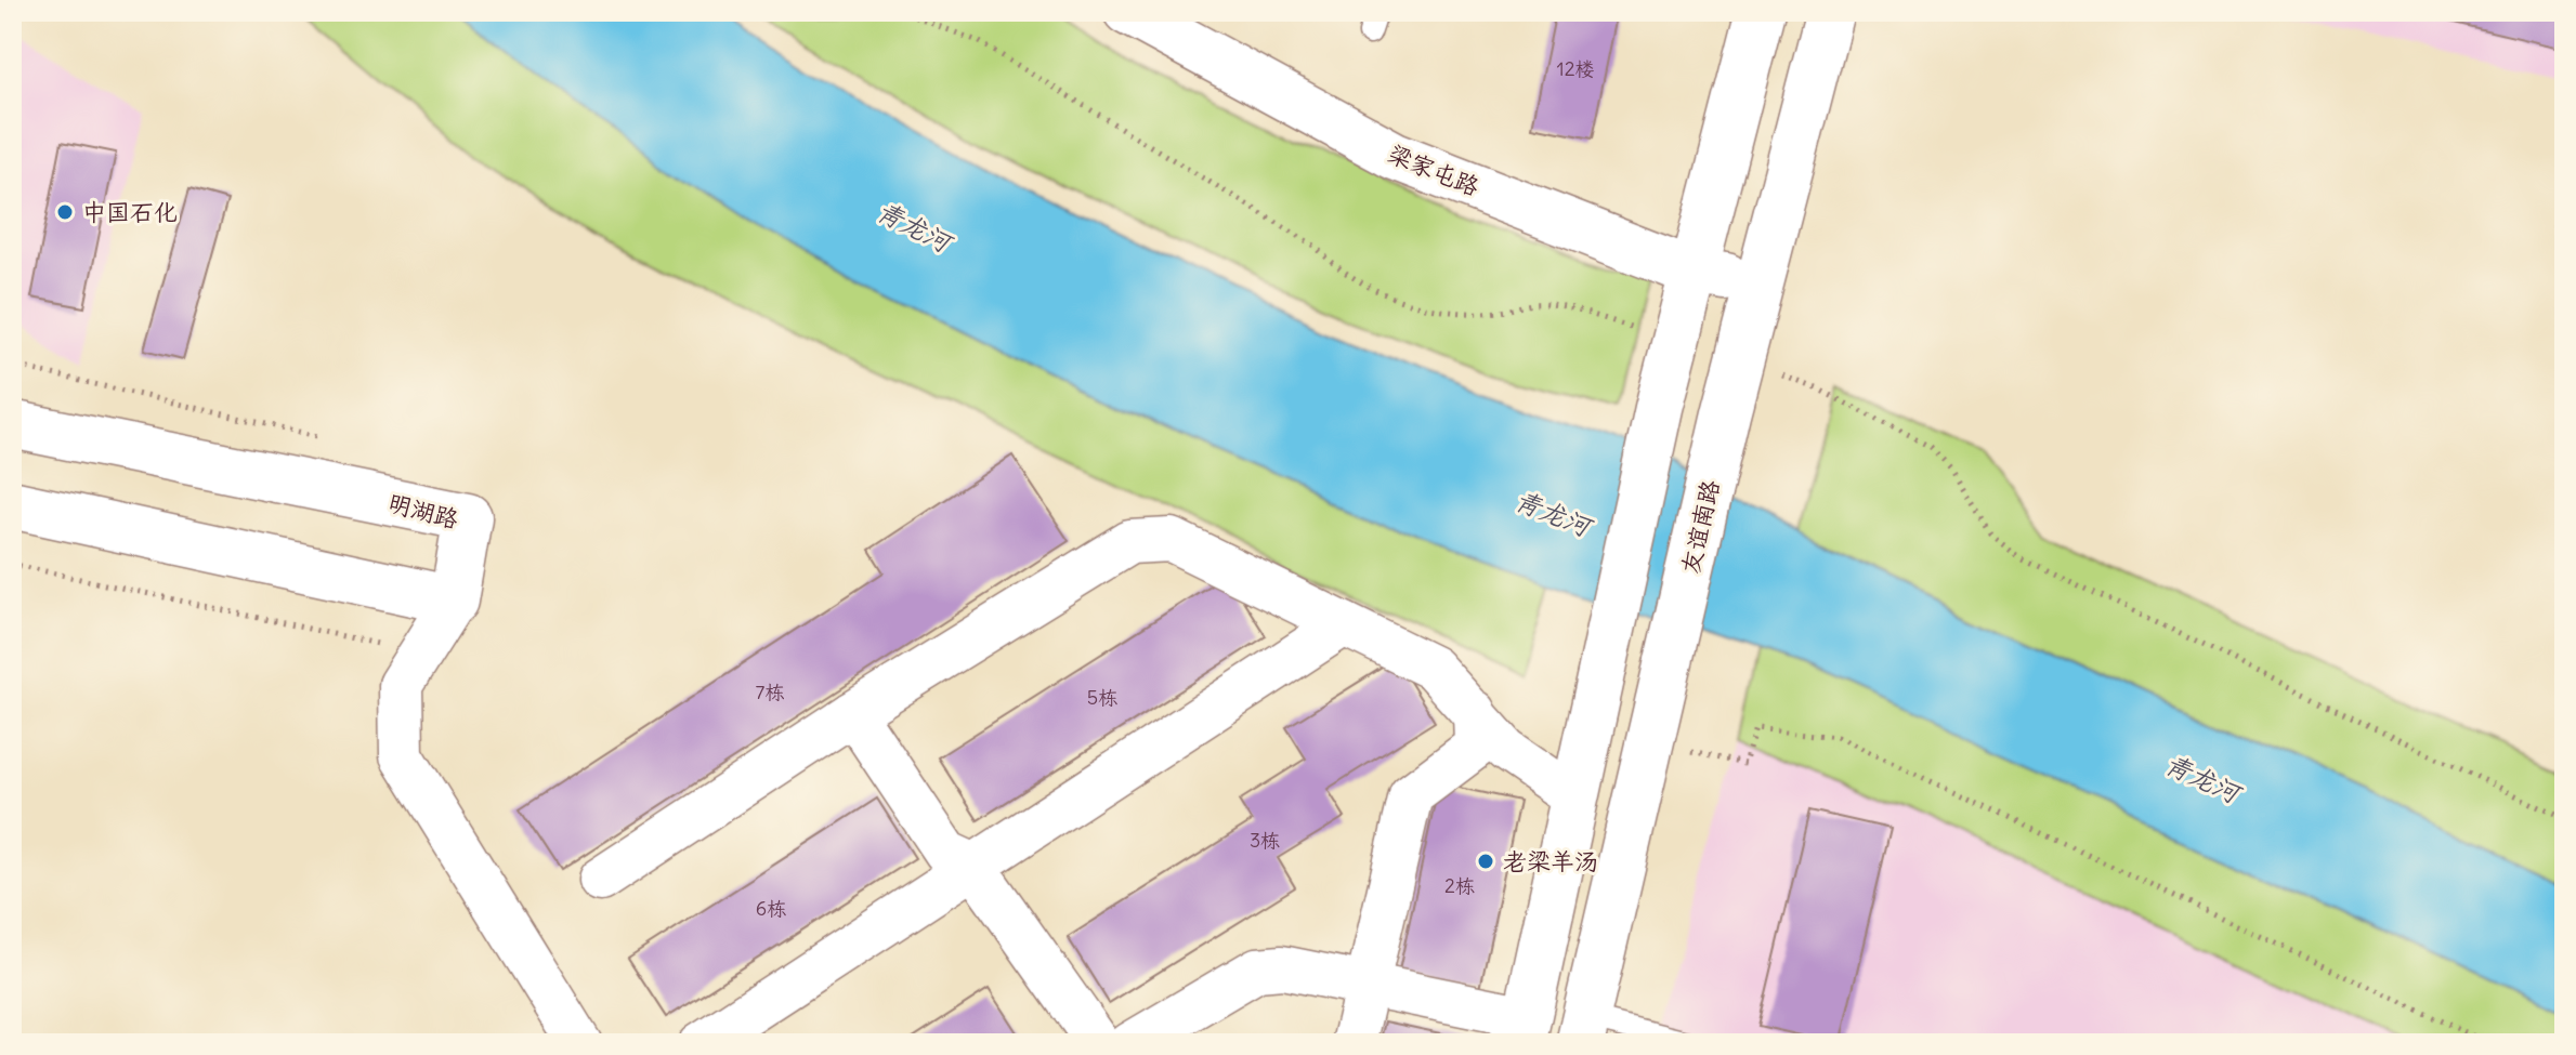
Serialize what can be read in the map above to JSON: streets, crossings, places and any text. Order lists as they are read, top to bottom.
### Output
{
  "streets": {
    "main road": ["梁家屯路", "明湖路", "友谊南路"]
  },
  "crossings": [
    ["梁家屯路", "友谊南路"]
  ],
  "water": ["青龙河"],
  "places": ["中国石化", "老梁羊汤"],
  "house_numbers": [
    "12楼",
    "7栋",
    "5栋",
    "3栋",
    "2栋",
    "6栋"
  ]
}
